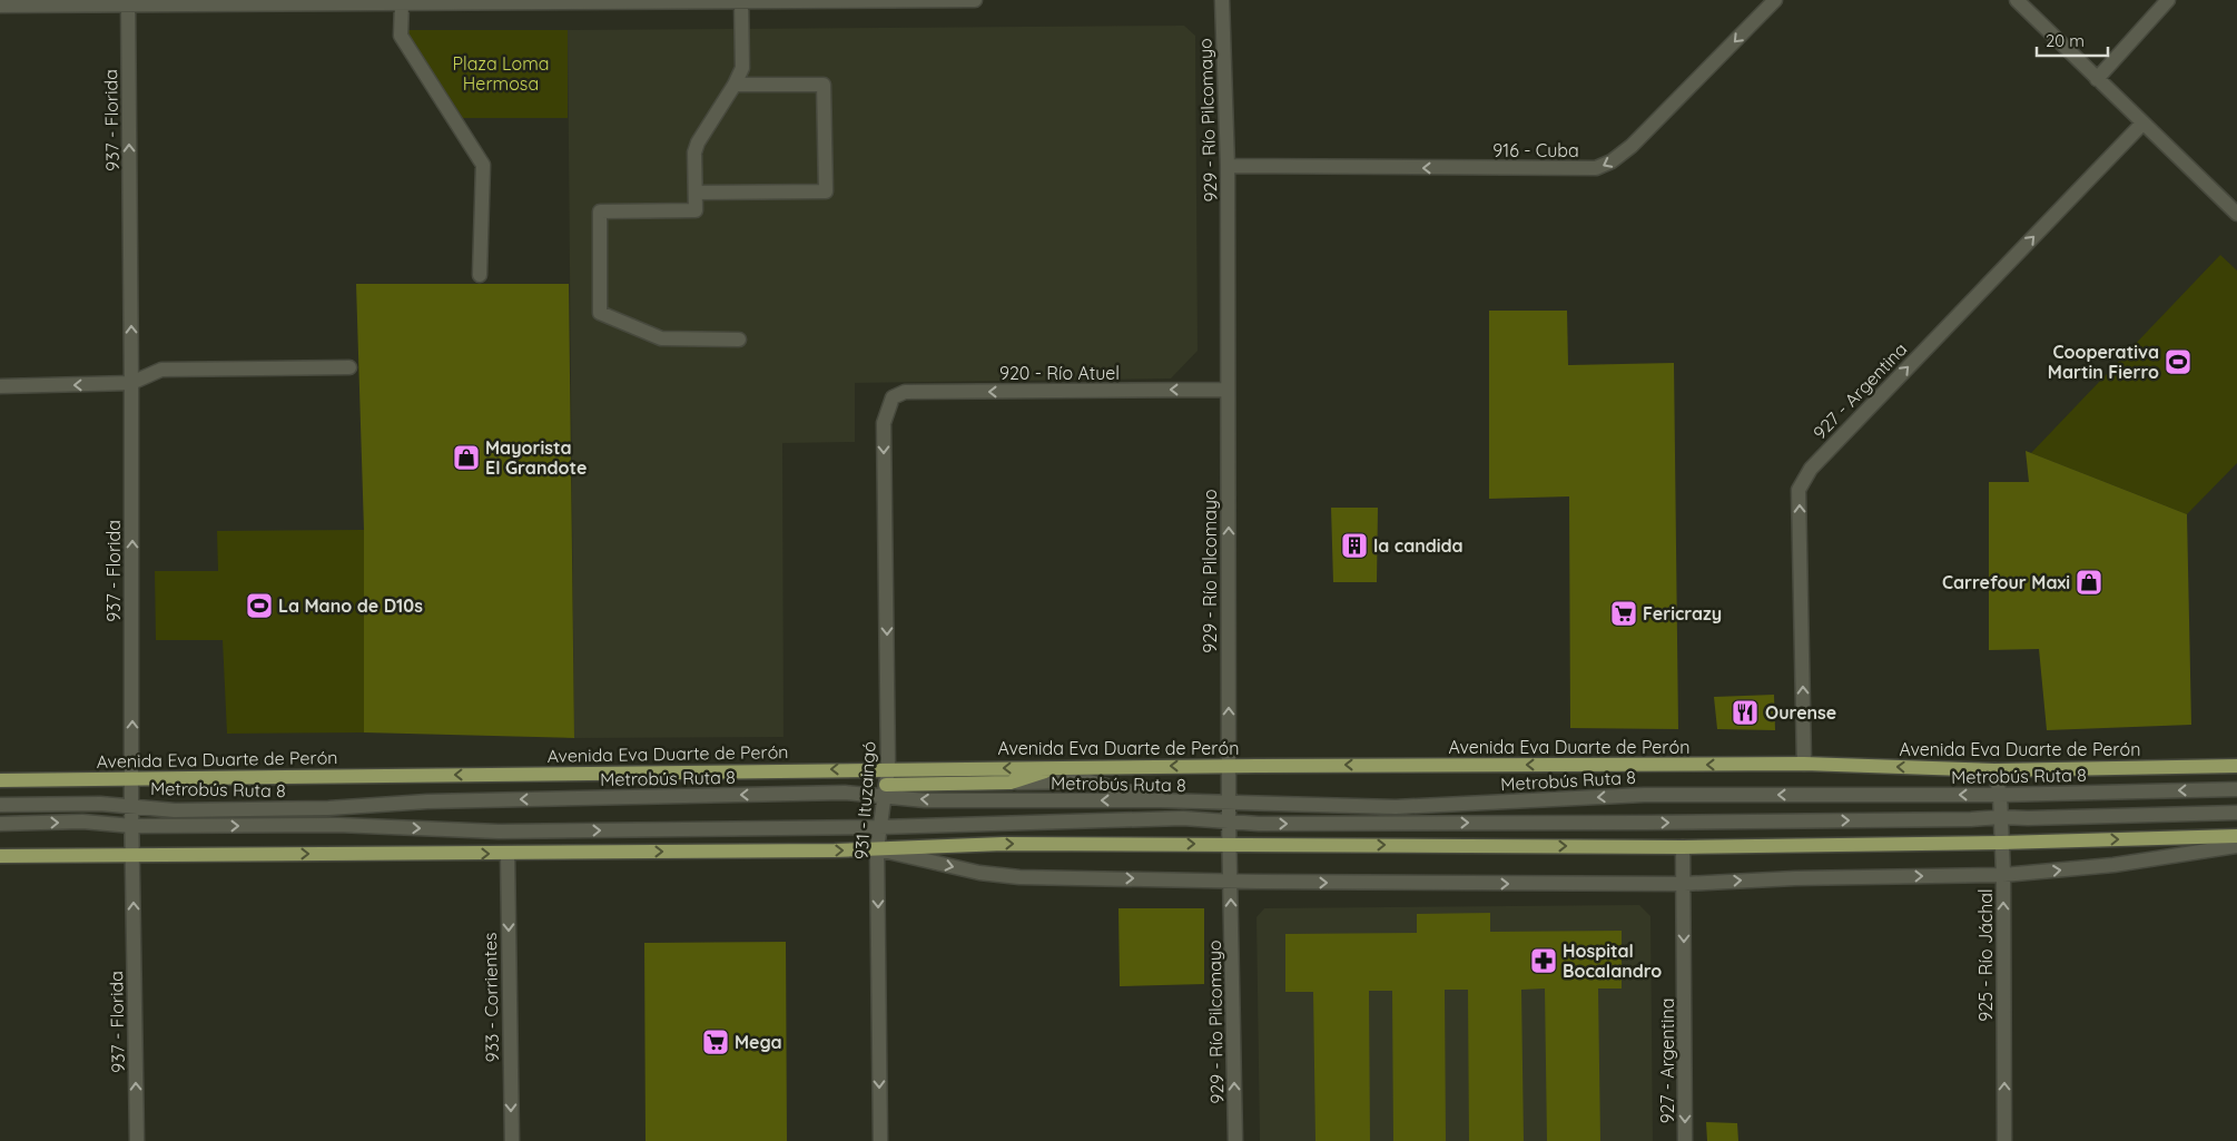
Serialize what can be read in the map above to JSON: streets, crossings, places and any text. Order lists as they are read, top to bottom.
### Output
{
  "streets": {
    "main road": ["Avenida Eva Duarte de Perón"],
    "street": [
      "937 - Florida",
      "929 - Río Pilcomayo",
      "916 - Cuba",
      "920 - Río Atuel",
      "927 - Argentina",
      "Metrobús Ruta 8",
      "931 - Ituzaingó",
      "925 - Río Jáchal",
      "933 - Corrientes"
    ]
  },
  "crossings": [
    ["937 - Florida", "Avenida Eva Duarte de Perón"],
    ["937 - Florida", "Metrobús Ruta 8"],
    ["929 - Río Pilcomayo", "916 - Cuba"],
    ["929 - Río Pilcomayo", "920 - Río Atuel"],
    ["929 - Río Pilcomayo", "Avenida Eva Duarte de Perón"],
    ["929 - Río Pilcomayo", "Metrobús Ruta 8"],
    ["920 - Río Atuel", "931 - Ituzaingó"],
    ["927 - Argentina", "Avenida Eva Duarte de Perón"],
    ["Avenida Eva Duarte de Perón", "931 - Ituzaingó"],
    ["Avenida Eva Duarte de Perón", "925 - Río Jáchal"],
    ["Metrobús Ruta 8", "931 - Ituzaingó"],
    ["Metrobús Ruta 8", "925 - Río Jáchal"]
  ],
  "one_way": [
    "937 - Florida",
    "929 - Río Pilcomayo",
    "916 - Cuba",
    "920 - Río Atuel",
    "931 - Ituzaingó",
    "925 - Río Jáchal",
    "933 - Corrientes"
  ],
  "parks": ["Plaza Loma Hermosa"],
  "places": {
    "sports": ["Cooperativa Martin Fierro", "La Mano de D10s"],
    "shop": ["Mayorista El Grandote", "Carrefour Maxi"],
    "building": ["la candida"],
    "supermarket": ["Fericrazy", "Mega"],
    "restaurant": ["Ourense"],
    "pharmacy": ["Hospital Bocalandro"]
  },
  "scale_bar": "20 m"
}
